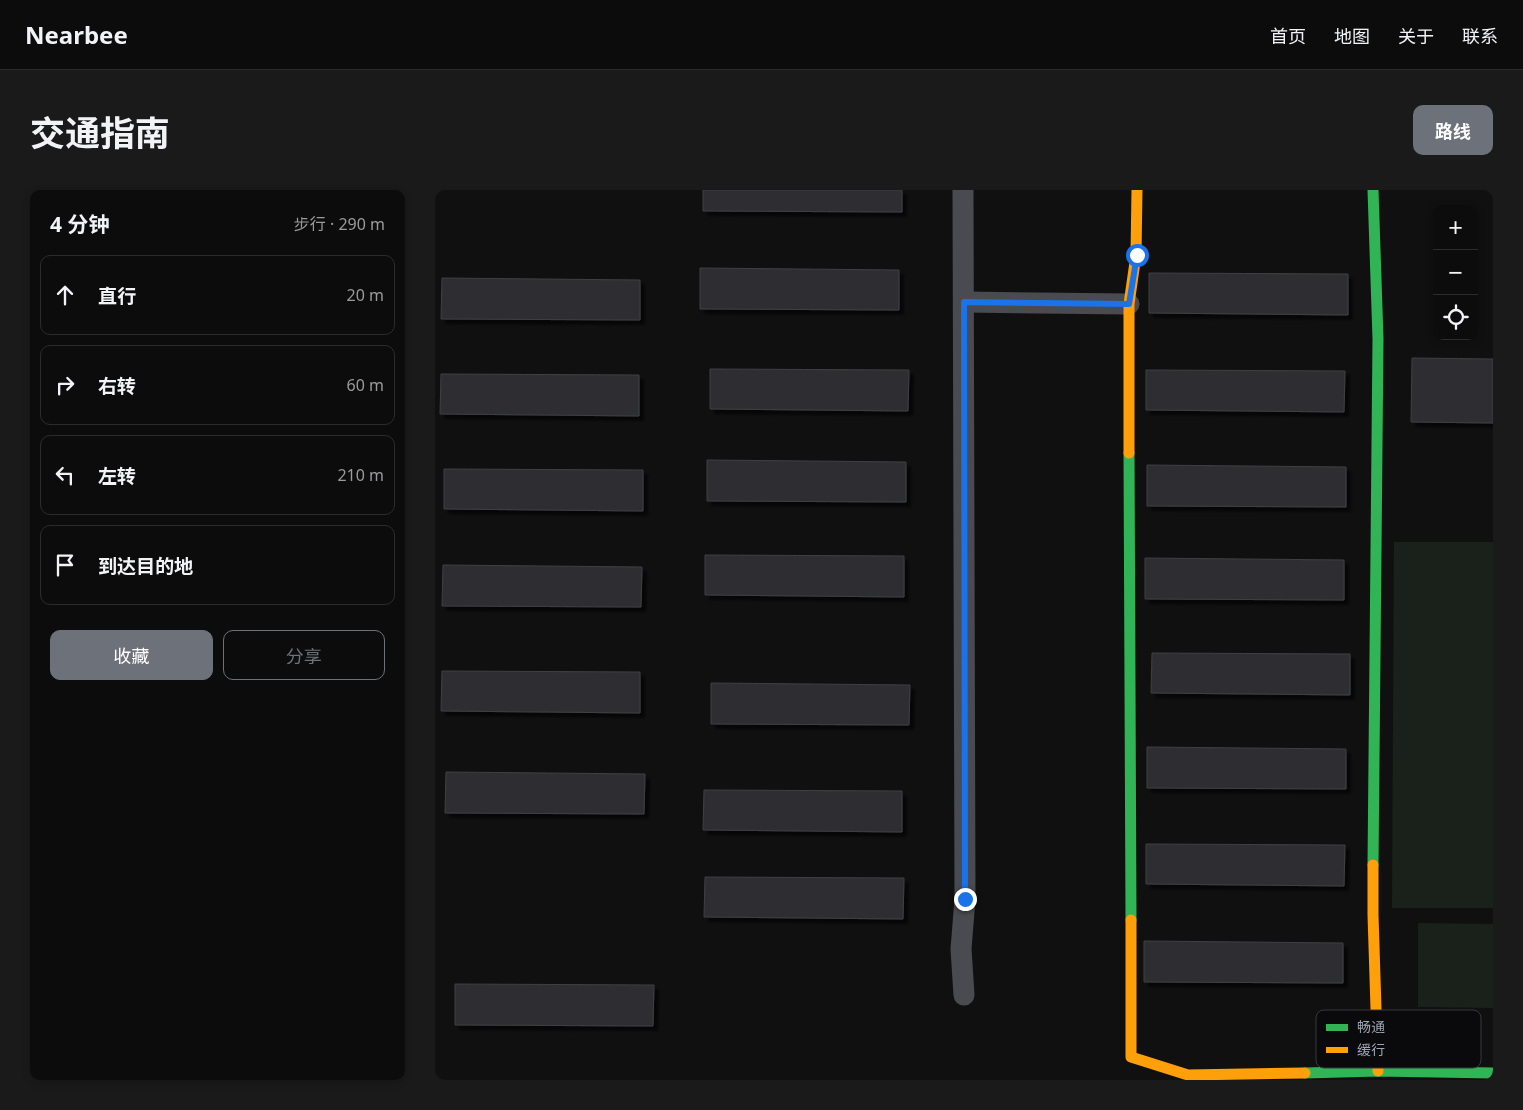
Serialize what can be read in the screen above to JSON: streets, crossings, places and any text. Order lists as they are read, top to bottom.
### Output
{
  "legend": ["畅通", "缓行"],
  "page": {
    "header": "Nearbee",
    "nav": [
      "首页",
      "地图",
      "关于",
      "联系"
    ],
    "title": "交通指南",
    "buttons": [
      "路线",
      ["收藏", "分享"]
    ],
    "heading": ["4 分钟", "步行 · 290 m"],
    "map_buttons": ["+", "−"],
    "list": [
      ["直行", "20 m"],
      ["右转", "60 m"],
      ["左转", "210 m"],
      "到达目的地"
    ]
  }
}
